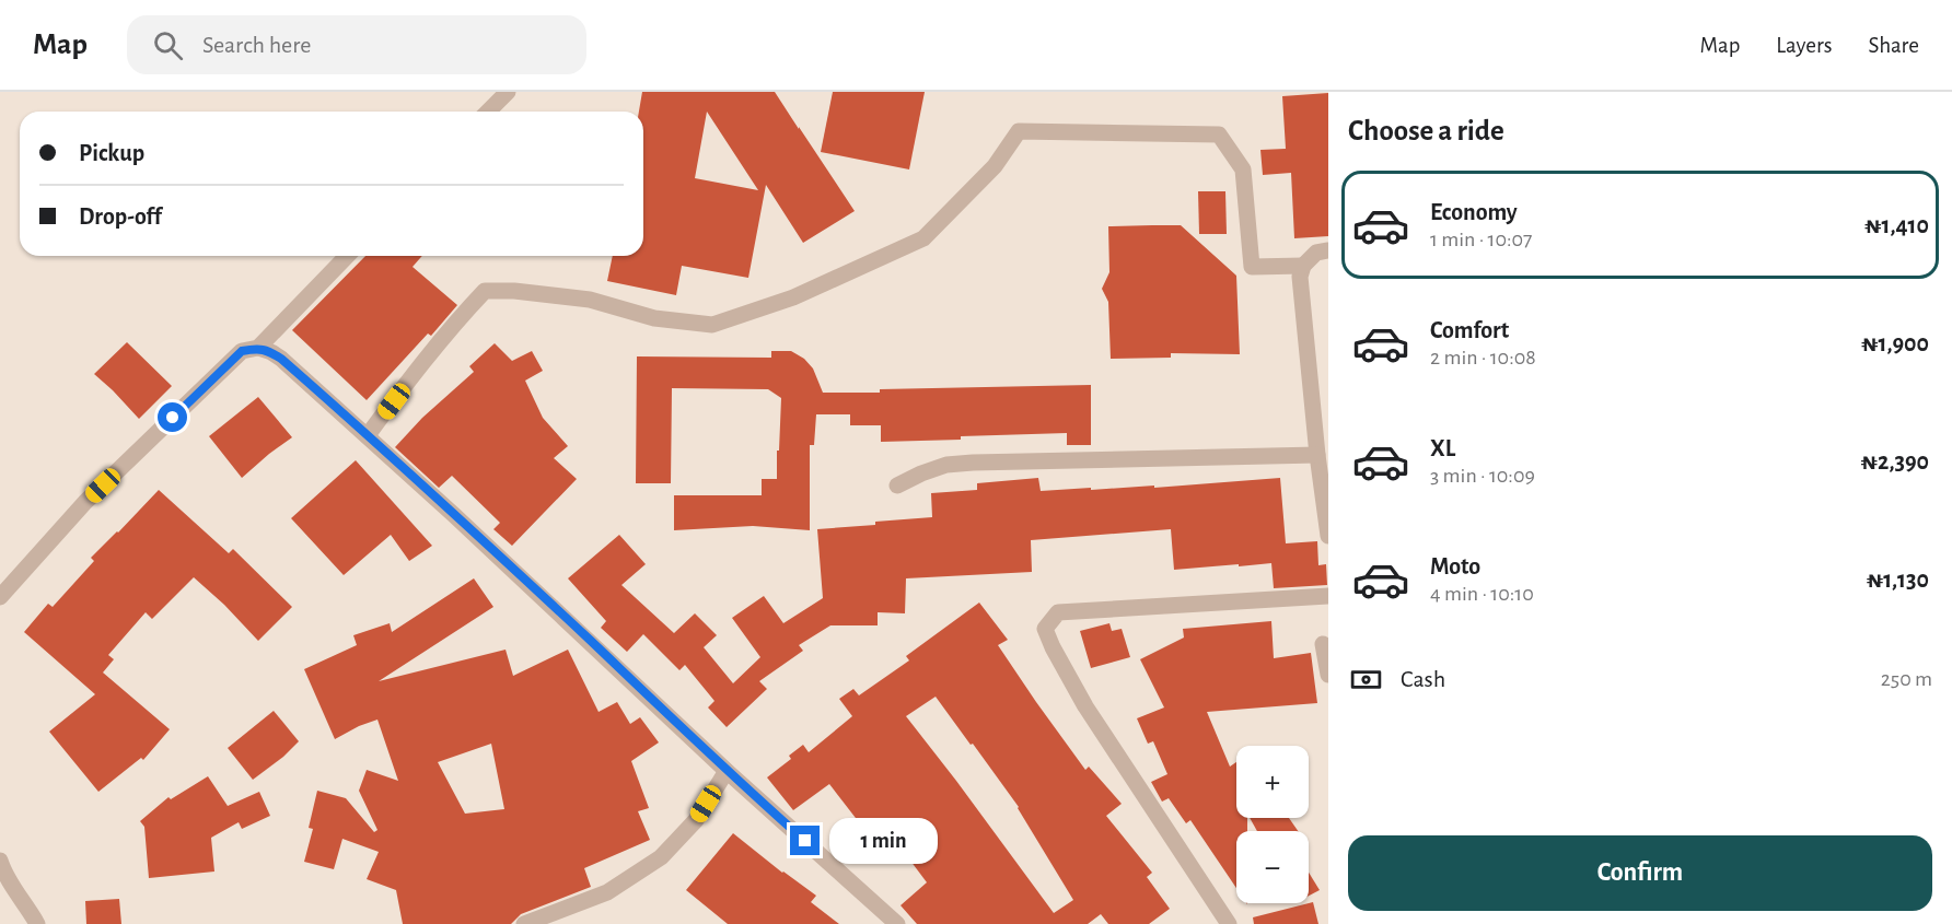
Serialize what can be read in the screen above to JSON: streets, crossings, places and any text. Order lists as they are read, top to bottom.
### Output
{
  "page": {
    "header": "Map",
    "search": "Search here",
    "nav": ["Map", "Layers", "Share"],
    "heading": "Choose a ride",
    "banner": ["Pickup", "Drop-off"],
    "list": [
      {
        "name": "Economy",
        "note": "1 min · 10:07",
        "value": "₦1,410"
      },
      {
        "name": "Comfort",
        "note": "2 min · 10:08",
        "value": "₦1,900"
      },
      {
        "name": "XL",
        "note": "3 min · 10:09",
        "value": "₦2,390"
      },
      {
        "name": "Moto",
        "note": "4 min · 10:10",
        "value": "₦1,130"
      }
    ],
    "pay": ["Cash", "250 m"],
    "map_buttons": ["+", "−"],
    "bubble": "1 min",
    "buttons": "Confirm"
  }
}
